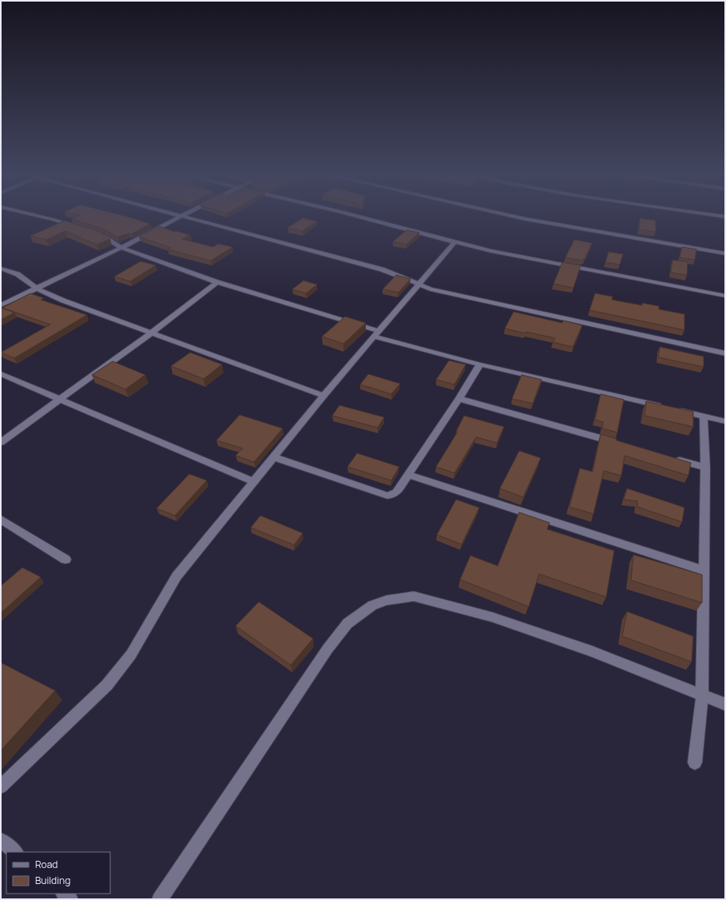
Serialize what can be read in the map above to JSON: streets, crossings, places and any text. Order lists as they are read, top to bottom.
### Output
{
  "legend": ["Road", "Building"]
}
